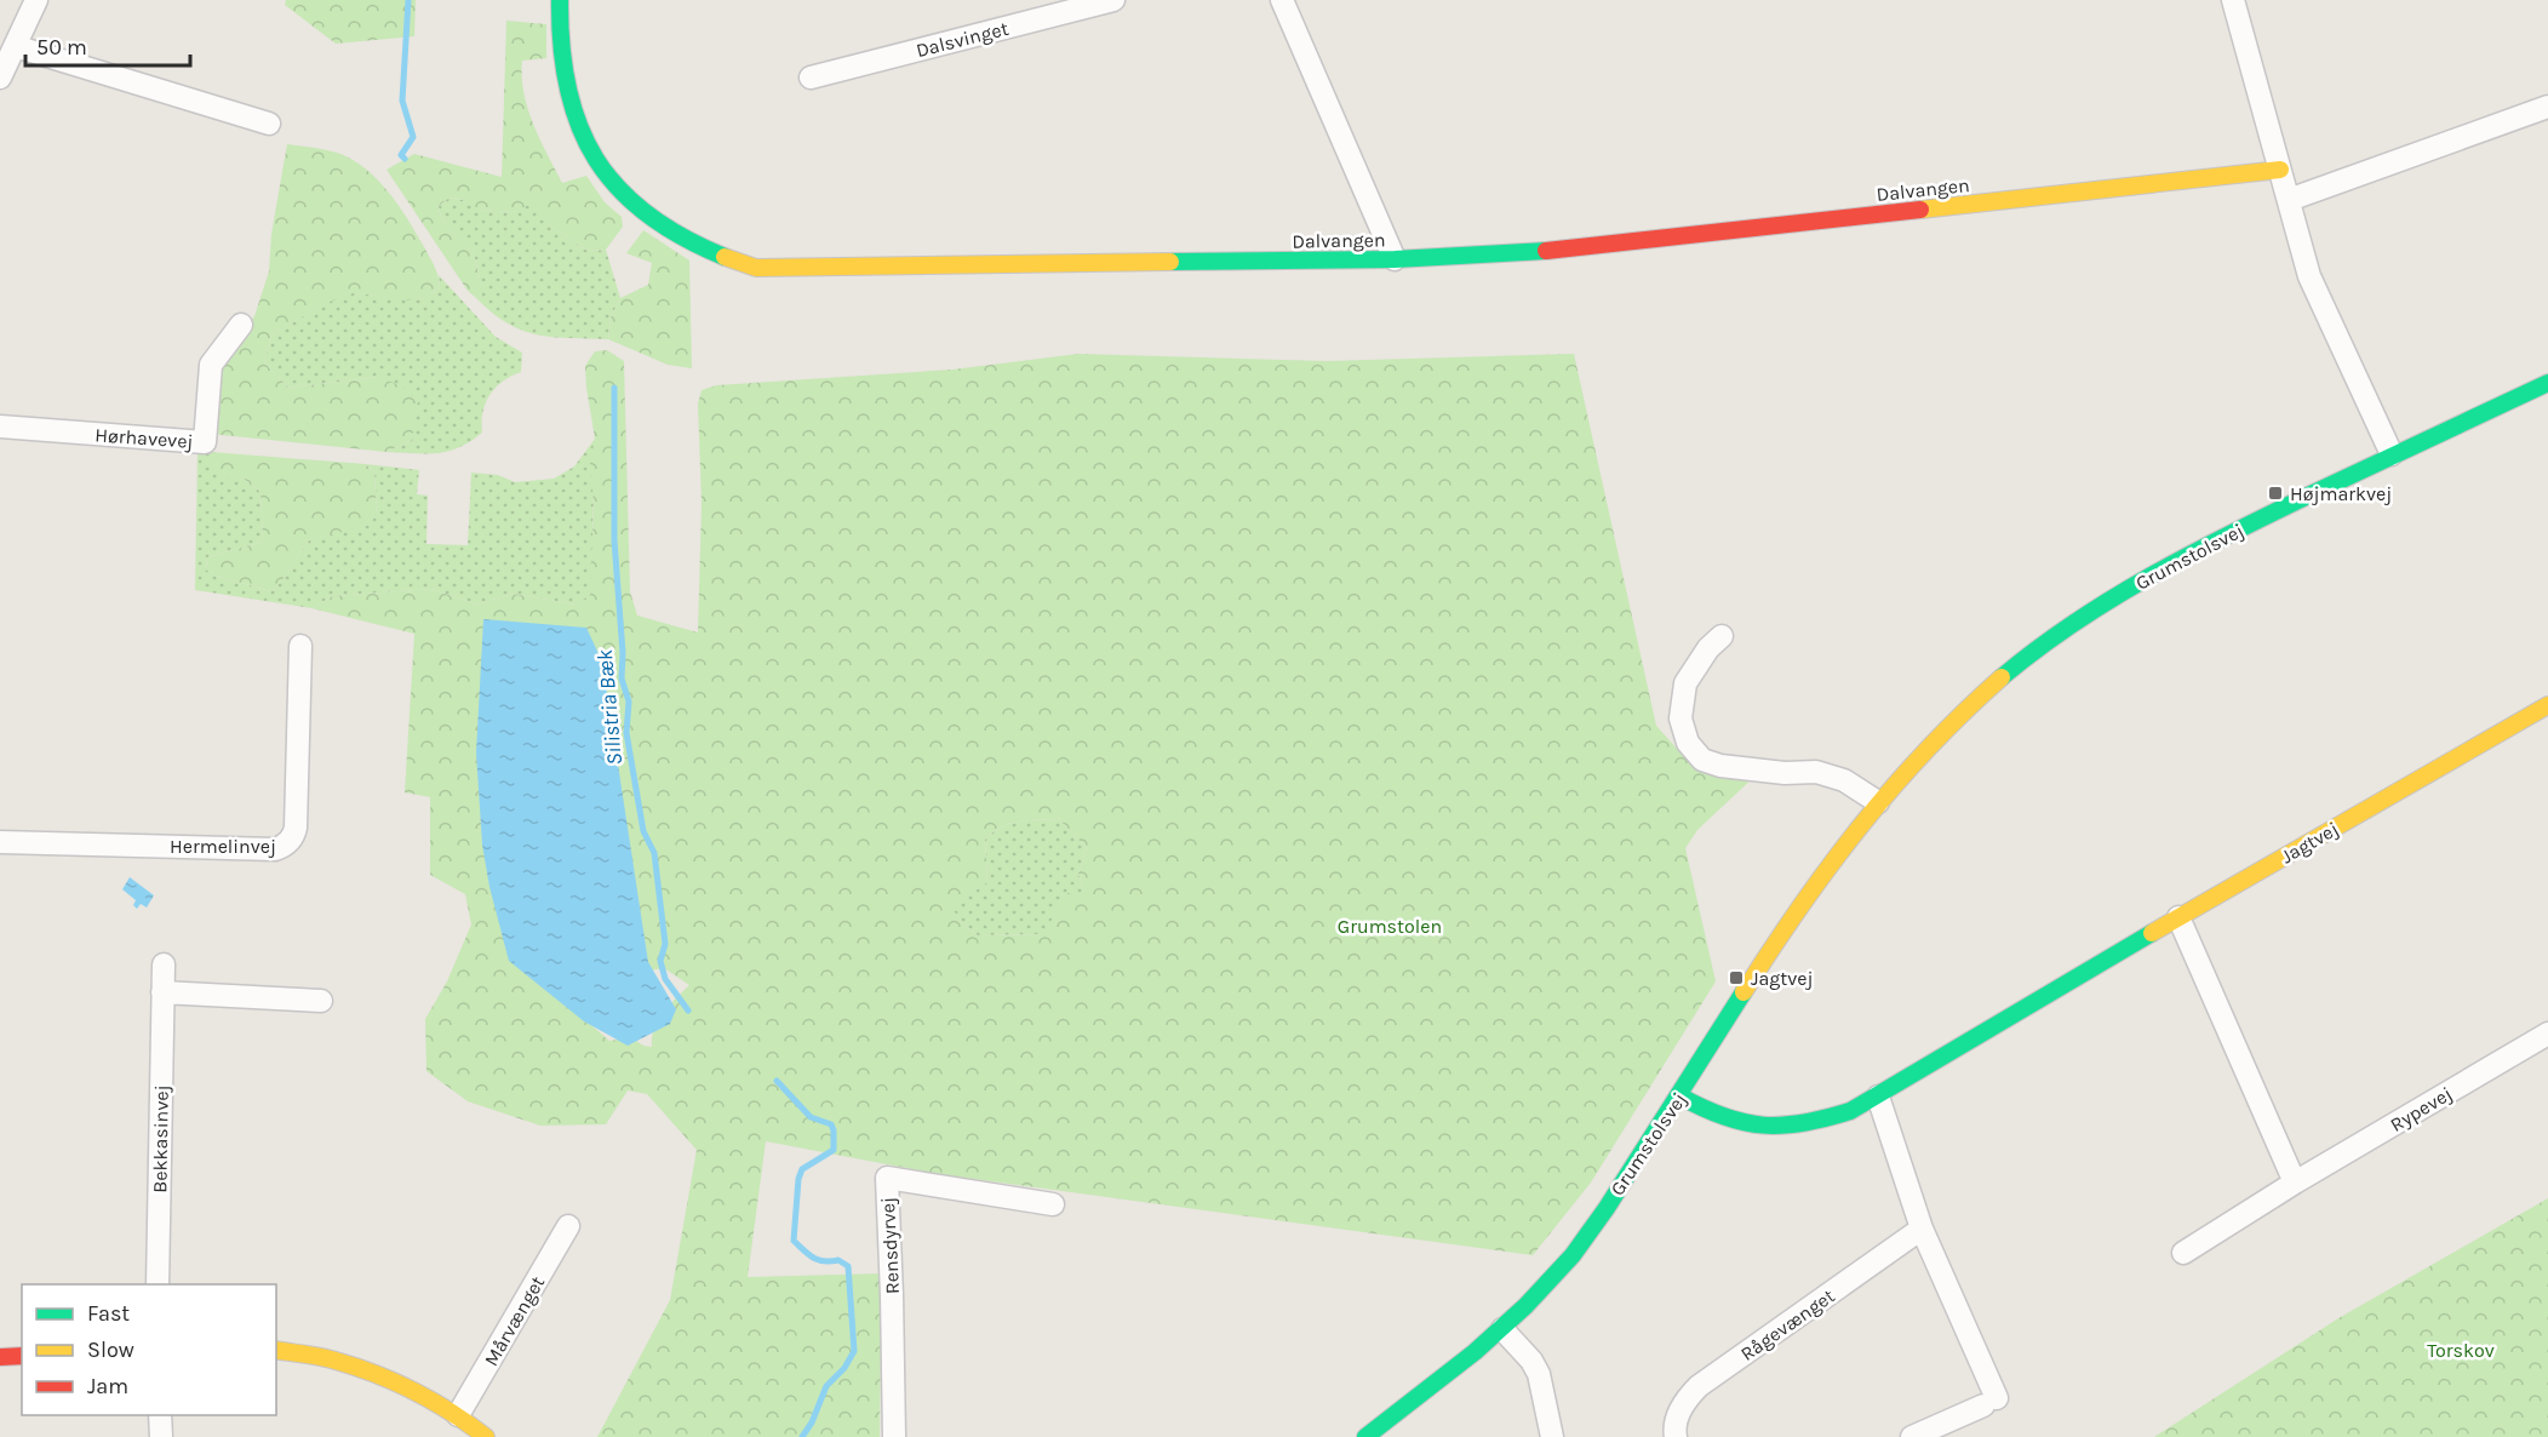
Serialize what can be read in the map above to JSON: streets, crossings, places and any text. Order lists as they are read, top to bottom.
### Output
{
  "streets": {
    "street": [
      "Dalsvinget",
      "Dalvangen",
      "Hørhavevej",
      "Grumstolsvej",
      "Jagtvej",
      "Hermelinvej",
      "Rypevej",
      "Bekkasinvej",
      "Rensdyrvej",
      "Mårvænget",
      "Rågevænget"
    ]
  },
  "crossings": [
    ["Grumstolsvej", "Jagtvej"]
  ],
  "water": ["Silistria Bæk"],
  "parks": ["Grumstolen", "Torskov"],
  "places": {
    "transit": ["Højmarkvej", "Jagtvej"]
  },
  "legend": ["Fast", "Slow", "Jam"],
  "scale_bar": "50 m"
}
